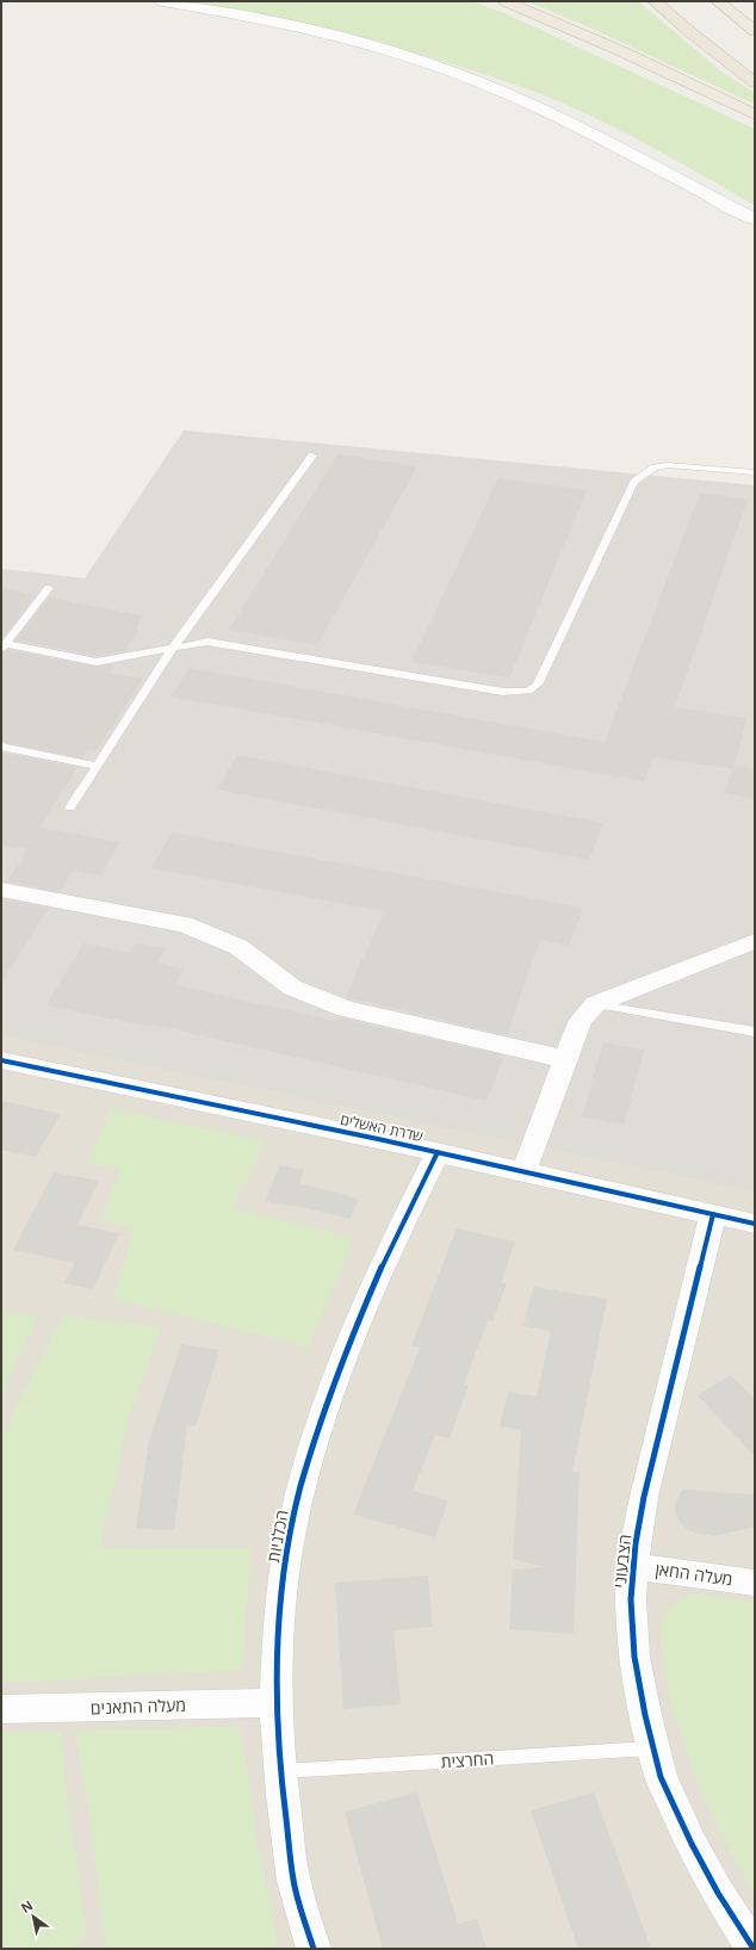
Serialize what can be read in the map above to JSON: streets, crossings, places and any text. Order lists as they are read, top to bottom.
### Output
{
  "streets": {
    "street": [
      "שדרת האשלים",
      "הכלניות",
      "הצבעוני",
      "מעלה החאן",
      "מעלה התאנים"
    ],
    "lane": ["החרצית"]
  },
  "crossings": [
    ["שדרת האשלים", "הכלניות"],
    ["שדרת האשלים", "הצבעוני"],
    ["הכלניות", "מעלה התאנים"],
    ["הכלניות", "החרצית"],
    ["הצבעוני", "מעלה החאן"],
    ["הצבעוני", "החרצית"]
  ],
  "north": "top left"
}
